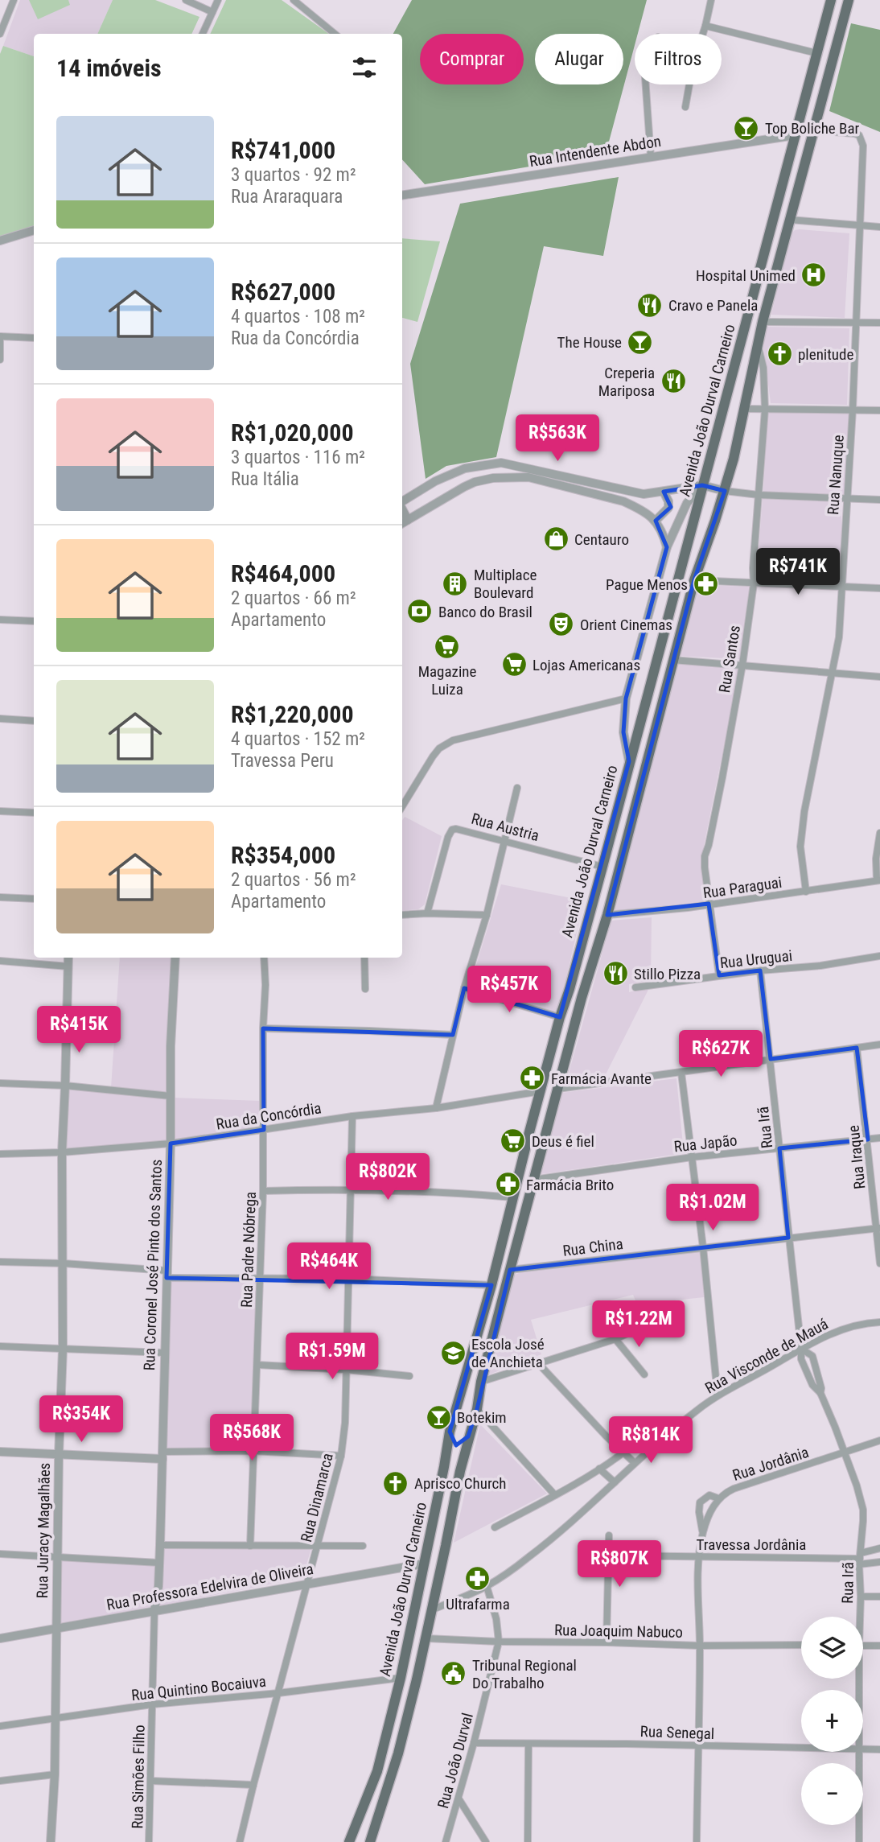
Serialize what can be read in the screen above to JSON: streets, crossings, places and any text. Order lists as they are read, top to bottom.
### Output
{
  "streets": {
    "main road": ["Avenida João Durval Carneiro"],
    "street": [
      "Rua Intendente Abdon",
      "Rua Nanuque",
      "Rua Santos",
      "Rua Austria",
      "Rua Paraguai",
      "Rua Uruguai",
      "Rua da Concórdia",
      "Rua Irã",
      "Rua Japão",
      "Rua Iraque",
      "Rua China",
      "Rua Padre Nóbrega",
      "Rua Coronel José Pinto dos Santos",
      "Rua Visconde de Mauá",
      "Rua Jordânia",
      "Rua Dinamarca",
      "Rua Juracy Magalhães",
      "Travessa Jordânia",
      "Rua Professora Edelvira de Oliveira",
      "Rua Joaquim Nabuco",
      "Rua Quintino Bocaiuva",
      "Rua Senegal",
      "Rua João Durval",
      "Rua Simões Filho"
    ]
  },
  "crossings": [
    ["Rua Intendente Abdon", "Avenida João Durval Carneiro"],
    ["Avenida João Durval Carneiro", "Rua Nanuque"],
    ["Avenida João Durval Carneiro", "Rua Santos"],
    ["Avenida João Durval Carneiro", "Rua Austria"],
    ["Avenida João Durval Carneiro", "Rua Paraguai"],
    ["Avenida João Durval Carneiro", "Rua da Concórdia"],
    ["Avenida João Durval Carneiro", "Rua Japão"],
    ["Avenida João Durval Carneiro", "Rua China"],
    ["Avenida João Durval Carneiro", "Rua Visconde de Mauá"],
    ["Avenida João Durval Carneiro", "Rua Professora Edelvira de Oliveira"],
    ["Avenida João Durval Carneiro", "Rua Joaquim Nabuco"],
    ["Avenida João Durval Carneiro", "Rua Quintino Bocaiuva"],
    ["Rua Nanuque", "Rua Paraguai"],
    ["Rua Santos", "Rua Paraguai"],
    ["Rua Santos", "Rua Uruguai"],
    ["Rua Uruguai", "Rua Irã"],
    ["Rua da Concórdia", "Rua Padre Nóbrega"],
    ["Rua da Concórdia", "Rua Coronel José Pinto dos Santos"],
    ["Rua da Concórdia", "Rua Dinamarca"],
    ["Rua da Concórdia", "Rua Juracy Magalhães"],
    ["Rua Irã", "Rua Japão"],
    ["Rua Irã", "Rua China"],
    ["Rua Irã", "Rua Visconde de Mauá"],
    ["Rua Irã", "Rua Jordânia"],
    ["Rua Irã", "Travessa Jordânia"],
    ["Rua Japão", "Rua Iraque"],
    ["Rua Iraque", "Rua China"],
    ["Rua Coronel José Pinto dos Santos", "Rua Professora Edelvira de Oliveira"],
    ["Rua Coronel José Pinto dos Santos", "Rua Simões Filho"],
    ["Rua Visconde de Mauá", "Rua João Durval"],
    ["Rua Jordânia", "Travessa Jordânia"],
    ["Rua Jordânia", "Rua Joaquim Nabuco"],
    ["Rua Jordânia", "Rua Senegal"],
    ["Rua Dinamarca", "Rua Professora Edelvira de Oliveira"],
    ["Rua Dinamarca", "Rua Quintino Bocaiuva"],
    ["Rua Juracy Magalhães", "Rua Professora Edelvira de Oliveira"],
    ["Rua Juracy Magalhães", "Rua Quintino Bocaiuva"],
    ["Rua Professora Edelvira de Oliveira", "Rua Simões Filho"],
    ["Rua Joaquim Nabuco", "Rua João Durval"],
    ["Rua Quintino Bocaiuva", "Rua Simões Filho"],
    ["Rua Senegal", "Rua João Durval"]
  ],
  "places": {
    "bar": ["Top Boliche Bar", "The House", "Botekim"],
    "hospital": ["Hospital Unimed"],
    "restaurant": ["Cravo e Panela", "Creperia Mariposa", "Stillo Pizza"],
    "church": ["plenitude", "Aprisco Church"],
    "shop": ["Centauro"],
    "building": ["Multiplace Boulevard"],
    "pharmacy": [
      "Pague Menos",
      "Farmácia Avante",
      "Farmácia Brito",
      "Ultrafarma"
    ],
    "bank": ["Banco do Brasil"],
    "theatre": ["Orient Cinemas"],
    "supermarket": ["Magazine Luiza", "Lojas Americanas", "Deus é fiel"],
    "school or university": ["Escola José de Anchieta"],
    "public building": ["Tribunal Regional Do Trabalho"]
  },
  "page": {
    "chip": ["Comprar", "Alugar", "Filtros"],
    "heading": "14 imóveis",
    "list": [
      {
        "name": "R$741,000",
        "note": "3 quartos · 92 m² · Rua Araraquara"
      },
      {
        "name": "R$627,000",
        "note": "4 quartos · 108 m² · Rua da Concórdia"
      },
      {
        "name": "R$1,020,000",
        "note": "3 quartos · 116 m² · Rua Itália"
      },
      {
        "name": "R$464,000",
        "note": "2 quartos · 66 m² · Apartamento"
      },
      {
        "name": "R$1,220,000",
        "note": "4 quartos · 152 m² · Travessa Peru"
      },
      {
        "name": "R$354,000",
        "note": "2 quartos · 56 m² · Apartamento"
      }
    ],
    "price": [
      "R$563K",
      "R$741K",
      "R$457K",
      "R$415K",
      "R$627K",
      "R$802K",
      "R$1.02M",
      "R$464K",
      "R$1.22M",
      "R$1.59M",
      "R$354K",
      "R$568K",
      "R$814K",
      "R$807K"
    ],
    "map_buttons": ["+", "−"]
  }
}
